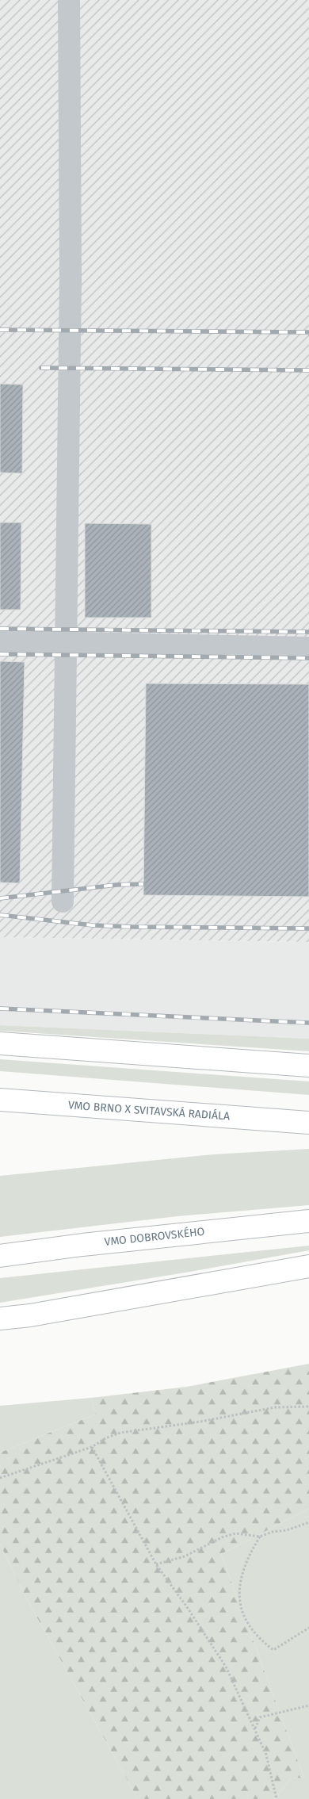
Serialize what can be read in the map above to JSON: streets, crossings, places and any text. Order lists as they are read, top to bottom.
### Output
{
  "streets": {
    "highway": ["VMO BRNO X SVITAVSKÁ RADIÁLA", "VMO DOBROVSKÉHO"]
  }
}
